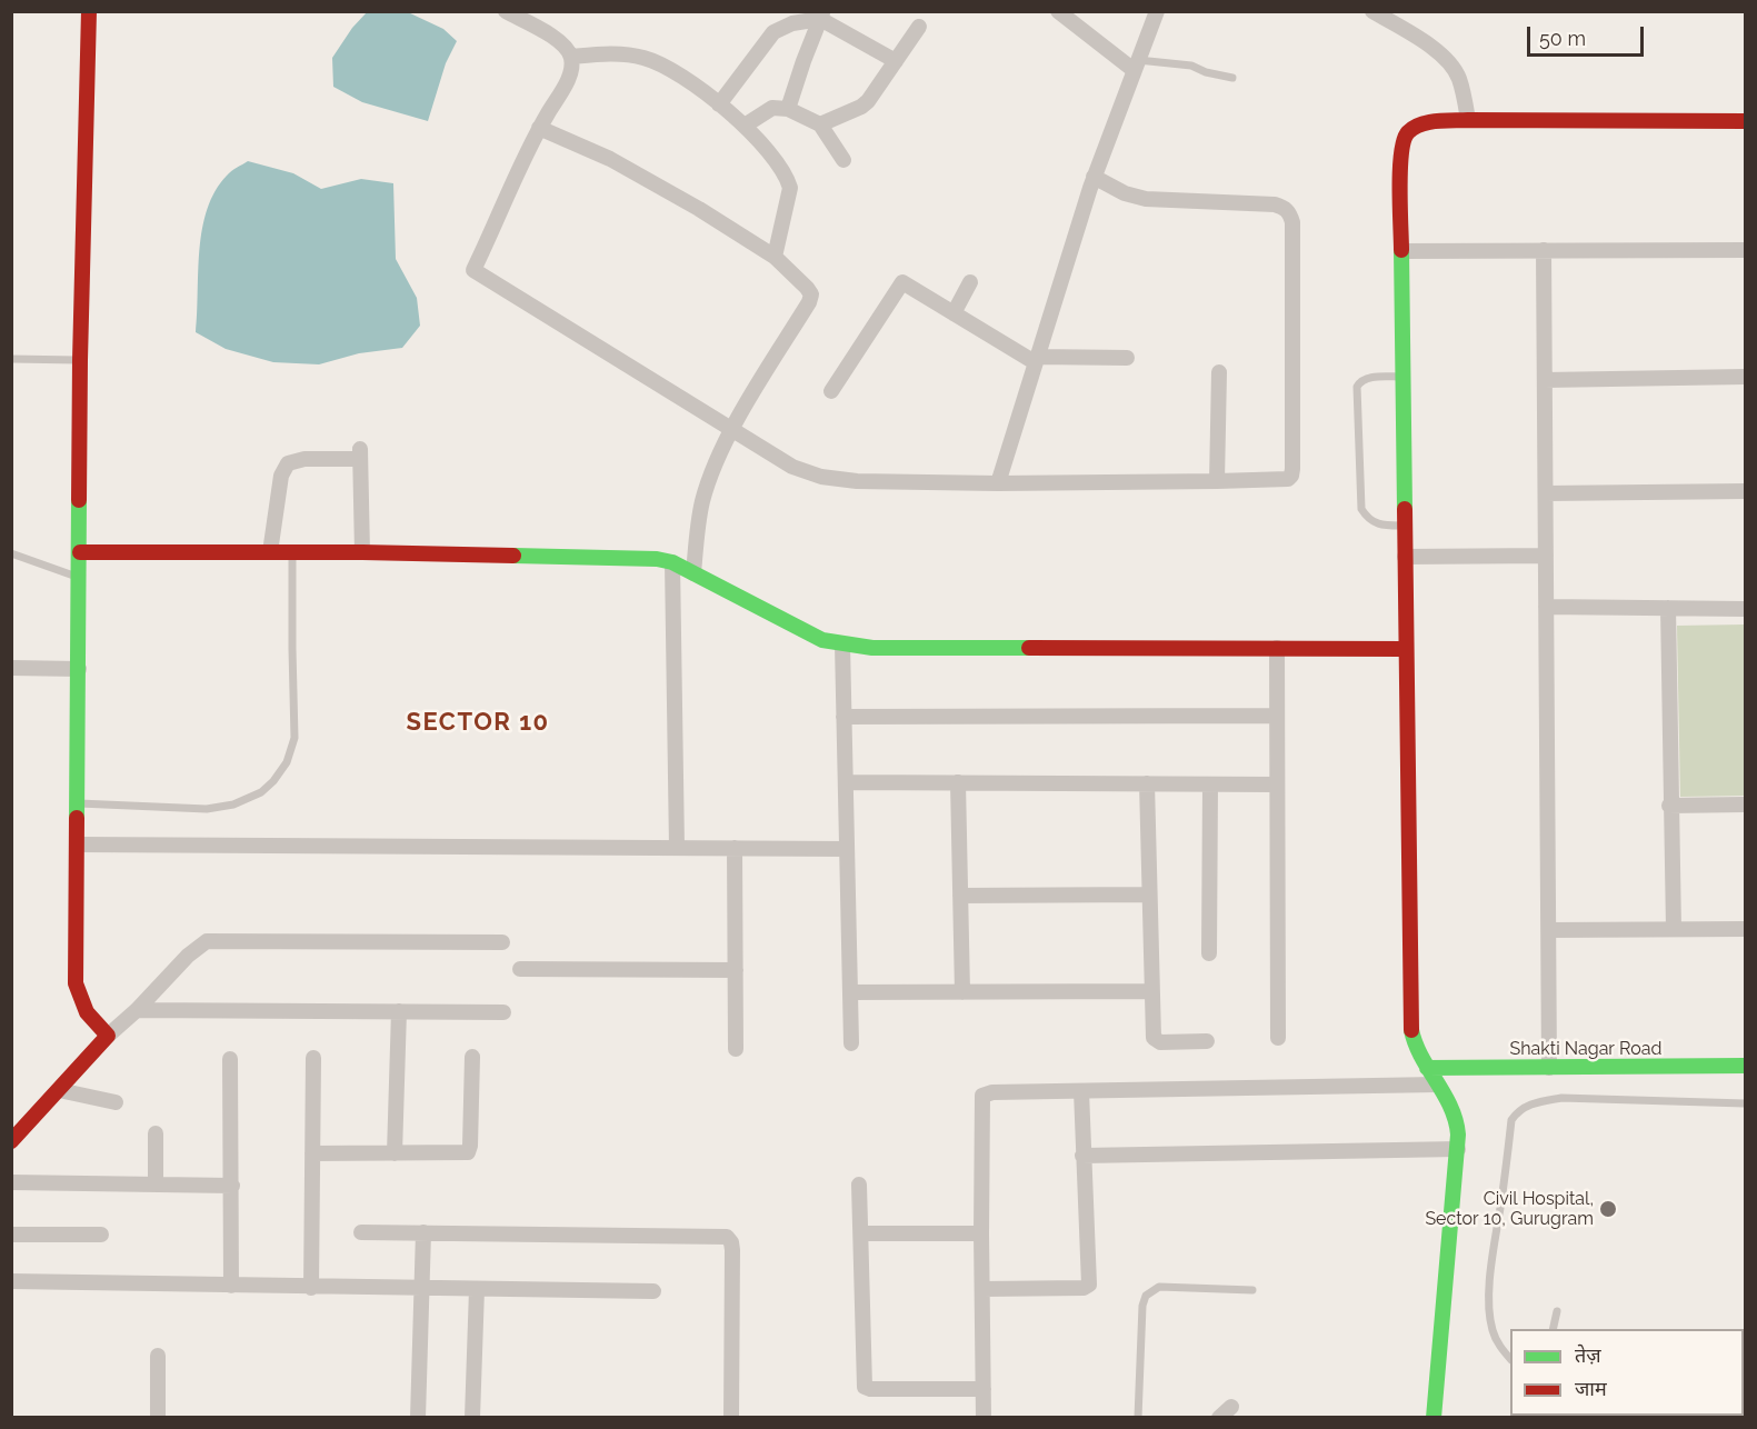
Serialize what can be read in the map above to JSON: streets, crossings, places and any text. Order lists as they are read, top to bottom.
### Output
{
  "streets": {
    "street": ["Shakti Nagar Road"]
  },
  "districts": ["SECTOR 10"],
  "places": ["Civil Hospital, Sector 10, Gurugram"],
  "legend": ["तेज़", "जाम"],
  "scale_bar": "50 m"
}
